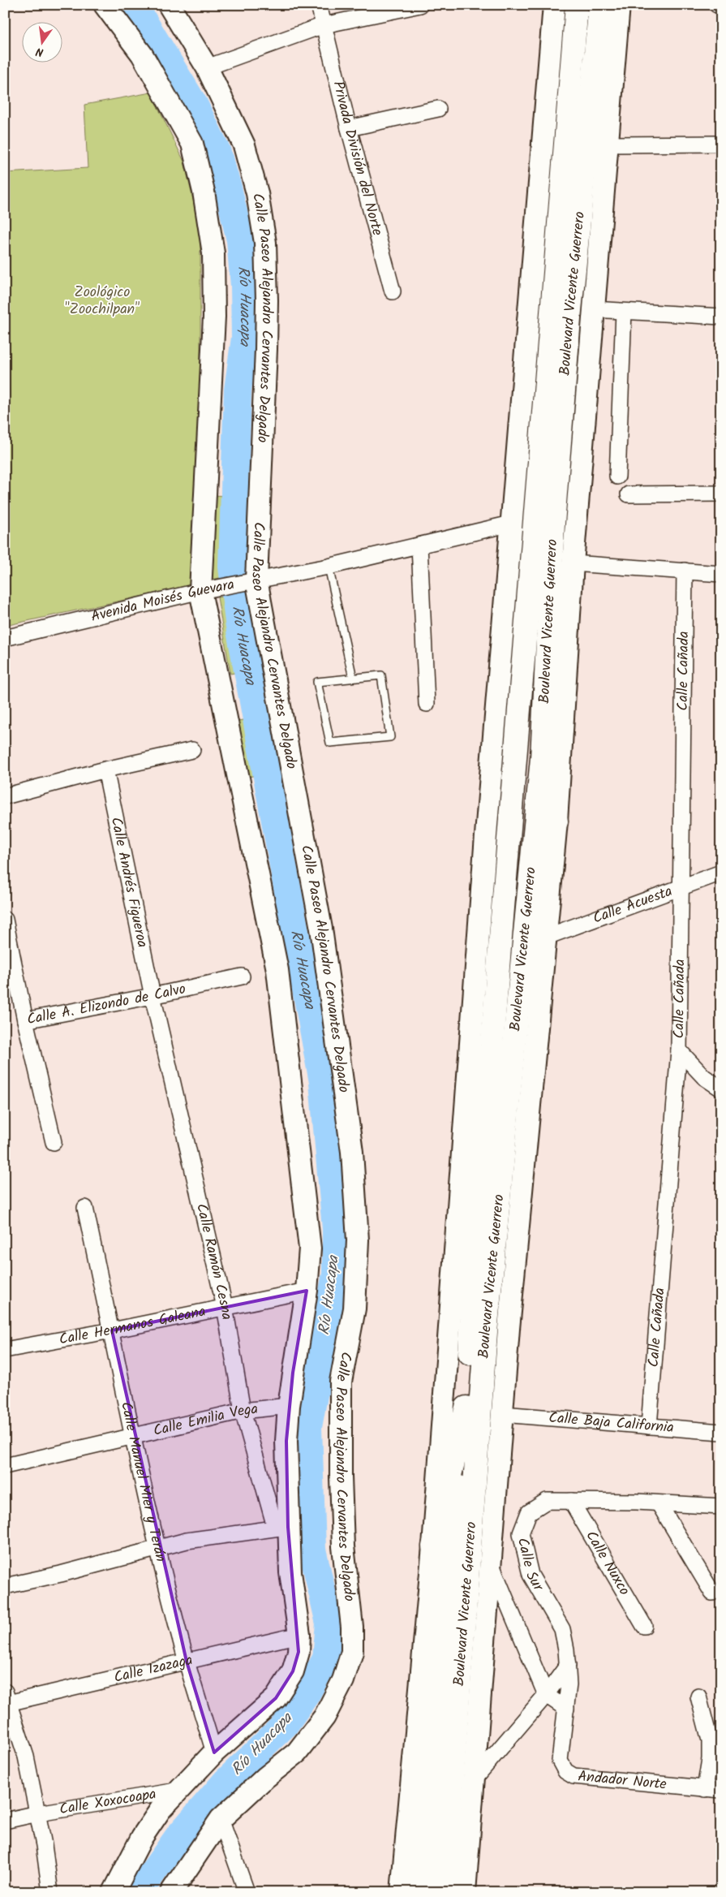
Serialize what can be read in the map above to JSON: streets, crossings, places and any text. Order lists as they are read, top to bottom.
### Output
{
  "streets": {
    "highway": ["Boulevard Vicente Guerrero"],
    "main road": ["Calle Paseo Alejandro Cervantes Delgado"],
    "street": [
      "Privada División del Norte",
      "Avenida Moisés Guevara",
      "Calle Cañada",
      "Calle Andrés Figueroa",
      "Calle Acuesta",
      "Calle A. Elizondo de Calvo",
      "Calle Ramón Cesna",
      "Calle Hermanos Galeana",
      "Calle Emilia Vega",
      "Calle Baja California",
      "Calle Manuel Mier y Terán",
      "Calle Sur",
      "Calle Nuxco",
      "Calle Izazaga",
      "Andador Norte",
      "Calle Xoxocoapa"
    ]
  },
  "crossings": [
    ["Boulevard Vicente Guerrero", "Calle Acuesta"],
    ["Boulevard Vicente Guerrero", "Calle Baja California"],
    ["Calle Paseo Alejandro Cervantes Delgado", "Avenida Moisés Guevara"],
    ["Calle Cañada", "Calle Acuesta"],
    ["Calle Cañada", "Calle Baja California"],
    ["Calle Andrés Figueroa", "Calle A. Elizondo de Calvo"],
    ["Calle Andrés Figueroa", "Calle Ramón Cesna"],
    ["Calle A. Elizondo de Calvo", "Calle Ramón Cesna"],
    ["Calle Ramón Cesna", "Calle Hermanos Galeana"],
    ["Calle Ramón Cesna", "Calle Emilia Vega"],
    ["Calle Hermanos Galeana", "Calle Manuel Mier y Terán"],
    ["Calle Emilia Vega", "Calle Manuel Mier y Terán"],
    ["Calle Manuel Mier y Terán", "Calle Izazaga"],
    ["Calle Sur", "Calle Nuxco"],
    ["Calle Sur", "Andador Norte"]
  ],
  "water": ["Río Huacapa"],
  "parks": ["Zoológico \"Zoochilpan\""],
  "north": "bottom"
}
